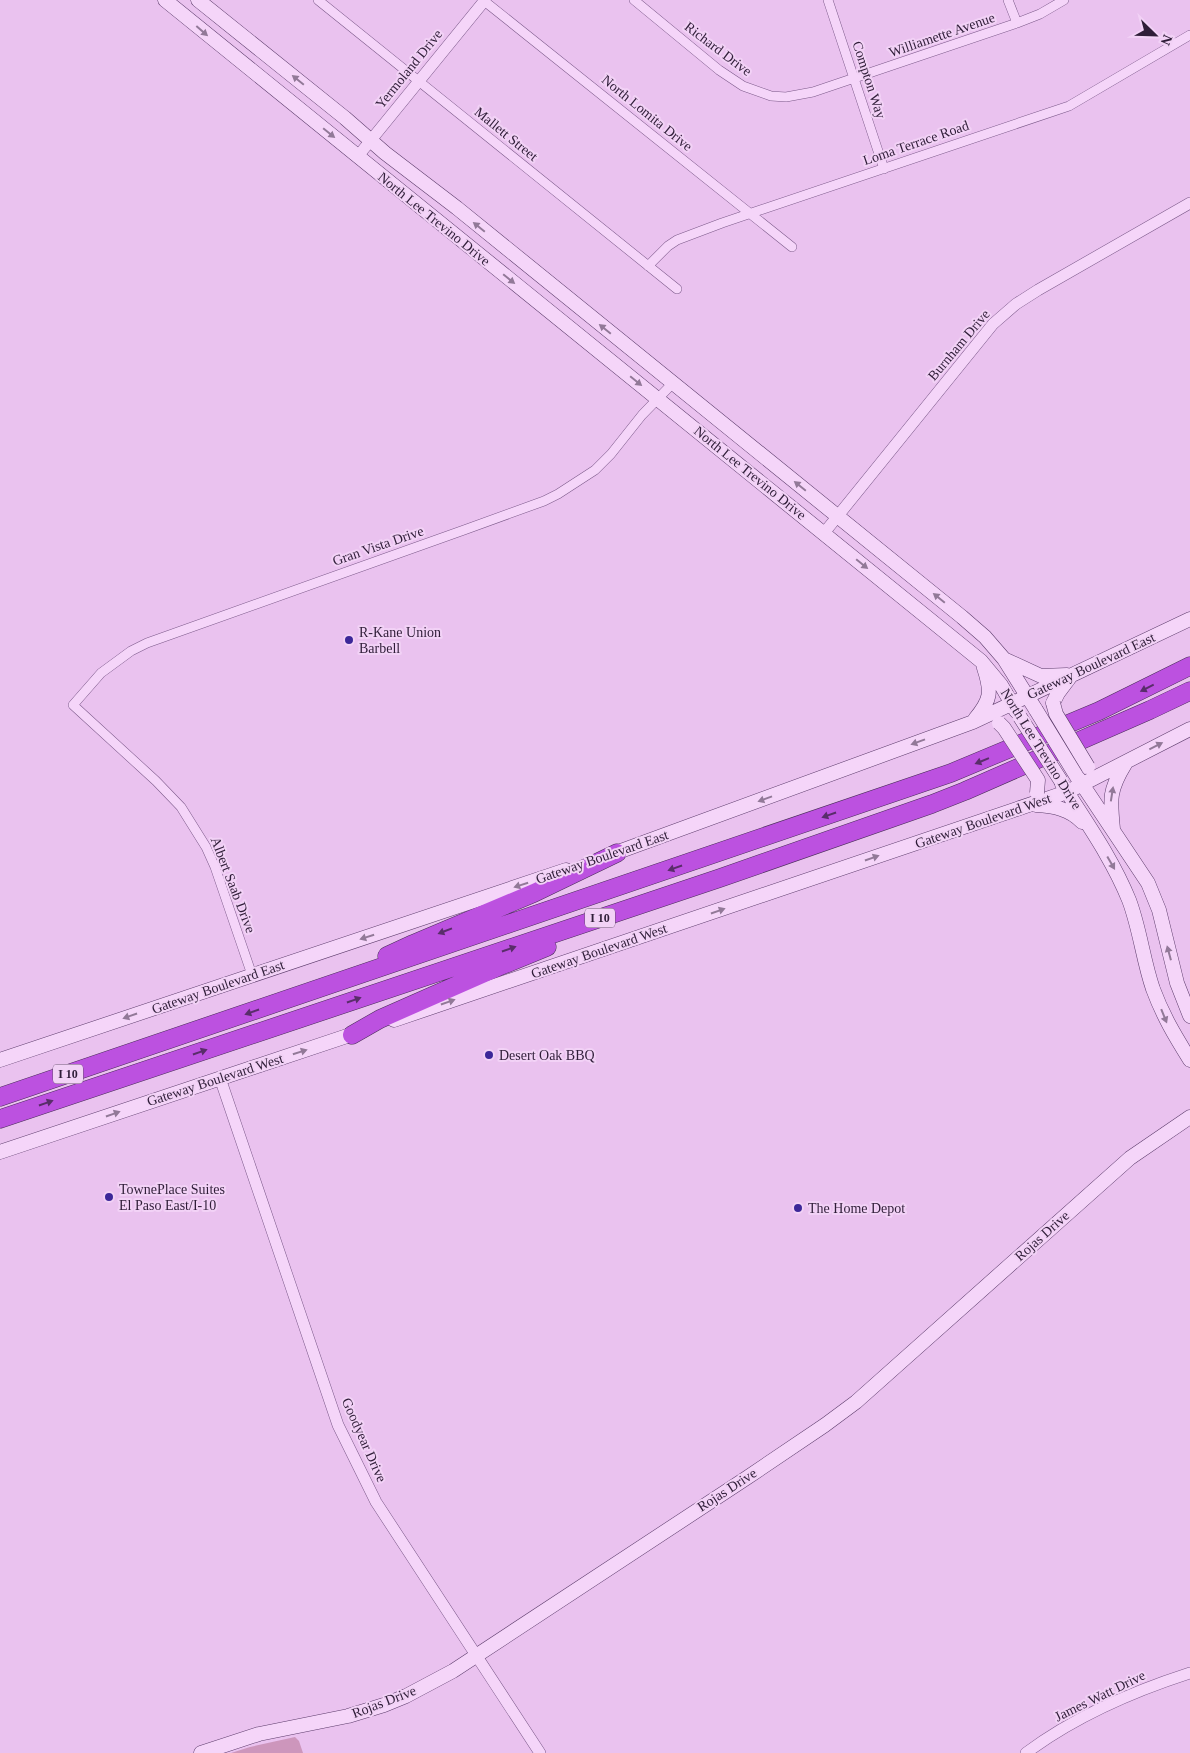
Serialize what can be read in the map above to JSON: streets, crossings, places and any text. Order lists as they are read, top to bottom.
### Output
{
  "streets": {
    "highway": ["I 10"],
    "main road": [
      "North Lee Trevino Drive",
      "Gateway Boulevard East",
      "Gateway Boulevard West",
      "Rojas Drive"
    ],
    "street": [
      "Williamette Avenue",
      "Richard Drive",
      "Yermoland Drive",
      "Compton Way",
      "North Lomita Drive",
      "Mallett Street",
      "Loma Terrace Road",
      "Burnham Drive",
      "Gran Vista Drive",
      "Albert Saab Drive",
      "Goodyear Drive",
      "James Watt Drive"
    ]
  },
  "crossings": [
    ["Williamette Avenue", "Richard Drive"],
    ["Williamette Avenue", "Compton Way"],
    ["Richard Drive", "Compton Way"],
    ["Yermoland Drive", "North Lomita Drive"],
    ["Yermoland Drive", "Mallett Street"],
    ["Yermoland Drive", "North Lee Trevino Drive"],
    ["Compton Way", "Loma Terrace Road"],
    ["North Lomita Drive", "Loma Terrace Road"],
    ["Mallett Street", "Loma Terrace Road"],
    ["North Lee Trevino Drive", "Burnham Drive"],
    ["North Lee Trevino Drive", "Gran Vista Drive"],
    ["North Lee Trevino Drive", "Gateway Boulevard East"],
    ["North Lee Trevino Drive", "Gateway Boulevard West"],
    ["Gran Vista Drive", "Albert Saab Drive"],
    ["Gateway Boulevard East", "Albert Saab Drive"],
    ["Gateway Boulevard West", "Goodyear Drive"],
    ["Rojas Drive", "Goodyear Drive"]
  ],
  "one_way": ["Gateway Boulevard East", "Gateway Boulevard West"],
  "places": [
    "R-Kane Union Barbell",
    "Desert Oak BBQ",
    "TownePlace Suites El Paso East/I-10",
    "The Home Depot"
  ],
  "north": "bottom right"
}
